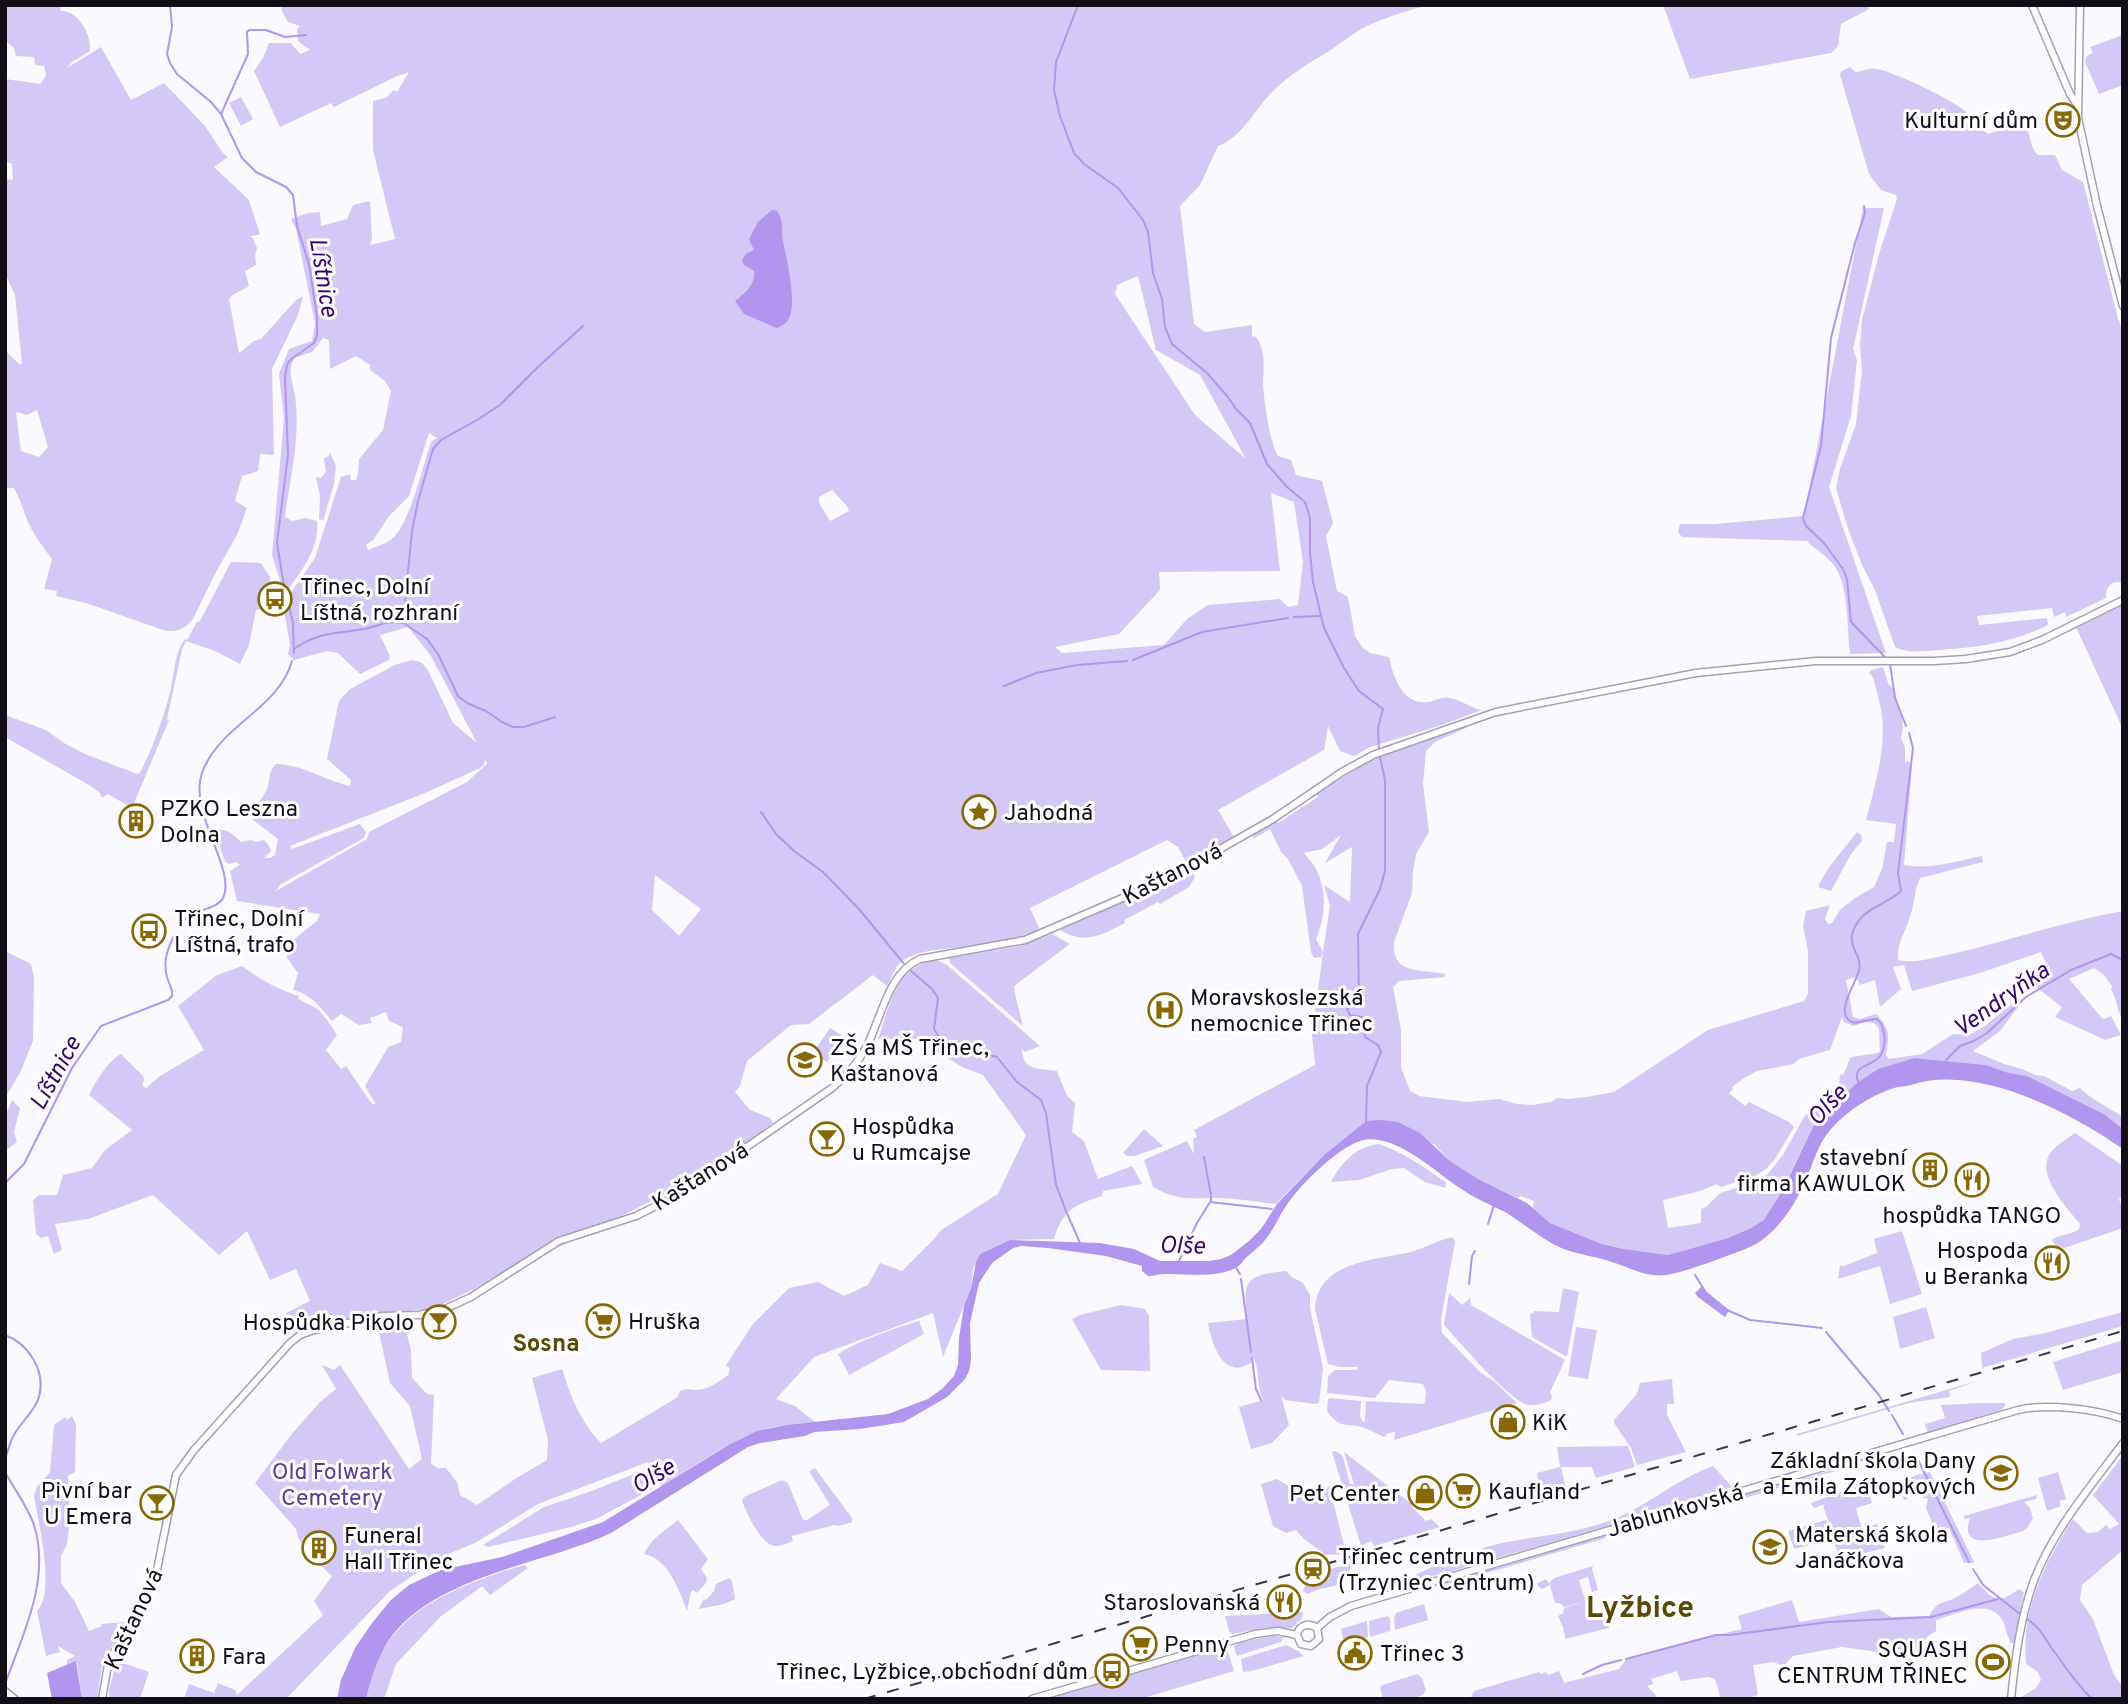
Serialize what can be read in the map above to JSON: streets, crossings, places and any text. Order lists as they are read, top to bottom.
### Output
{
  "streets": {
    "street": ["Kaštanová", "Jablunkovská"]
  },
  "districts": ["Sosna", "Lyžbice"],
  "water": ["Líštnice", "Vendryňka", "Olše"],
  "parks": ["Old Folwark Cemetery"],
  "places": {
    "theatre": ["Kulturní dům"],
    "bus stop": ["Třinec, Dolní Líštná, rozhraní", "Třinec, Dolní Líštná, trafo", "Třinec, Lyžbice, obchodní dům"],
    "place": ["Jahodná"],
    "building": [
      "PZKO Leszna Dolna",
      "stavební firma KAWULOK",
      "Funeral Hall Třinec",
      "Fara"
    ],
    "hospital": ["Moravskoslezská nemocnice Třinec"],
    "school or university": ["ZŠ a MŠ Třinec, Kaštanová", "Základní škola Dany a Emila Zátopkových", "Materská škola Janáčkova"],
    "bar": ["Hospůdka u Rumcajse", "Hospůdka Pikolo", "Pivní bar U Emera"],
    "restaurant": ["hospůdka TANGO", "Hospoda u Beranka", "Staroslovanská"],
    "supermarket": ["Hruška", "Kaufland", "Penny"],
    "shop": ["KiK", "Pet Center"],
    "station": ["Třinec centrum (Trzyniec Centrum)"],
    "public building": ["Třinec 3"],
    "sports": ["SQUASH CENTRUM TŘINEC"]
  }
}
